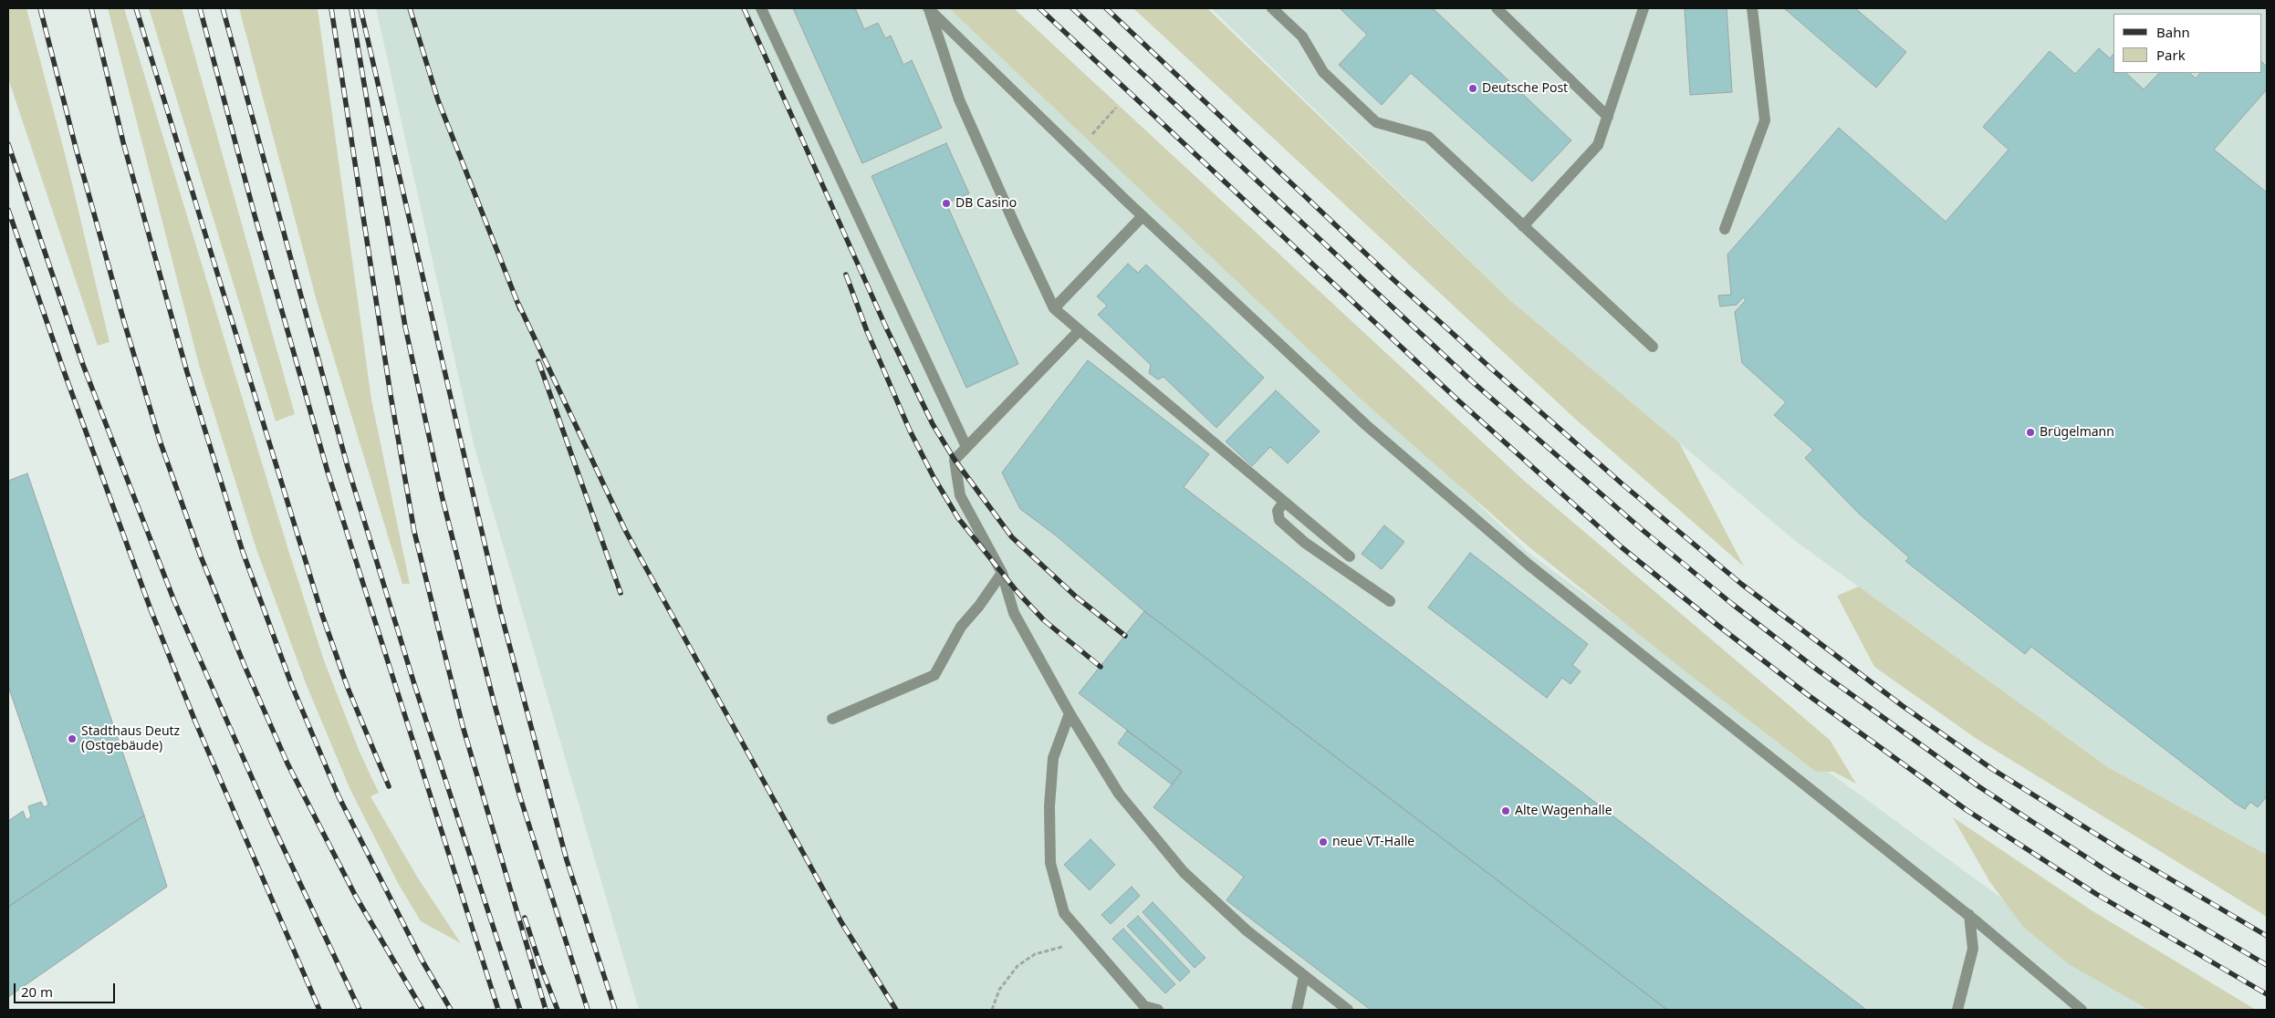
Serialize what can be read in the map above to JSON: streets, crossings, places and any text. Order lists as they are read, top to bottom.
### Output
{
  "places": [
    "Deutsche Post",
    "DB Casino",
    "Brügelmann",
    "Stadthaus Deutz (Ostgebäude)",
    "Alte Wagenhalle",
    "neue VT-Halle"
  ],
  "legend": ["Bahn", "Park"],
  "scale_bar": "20 m"
}
